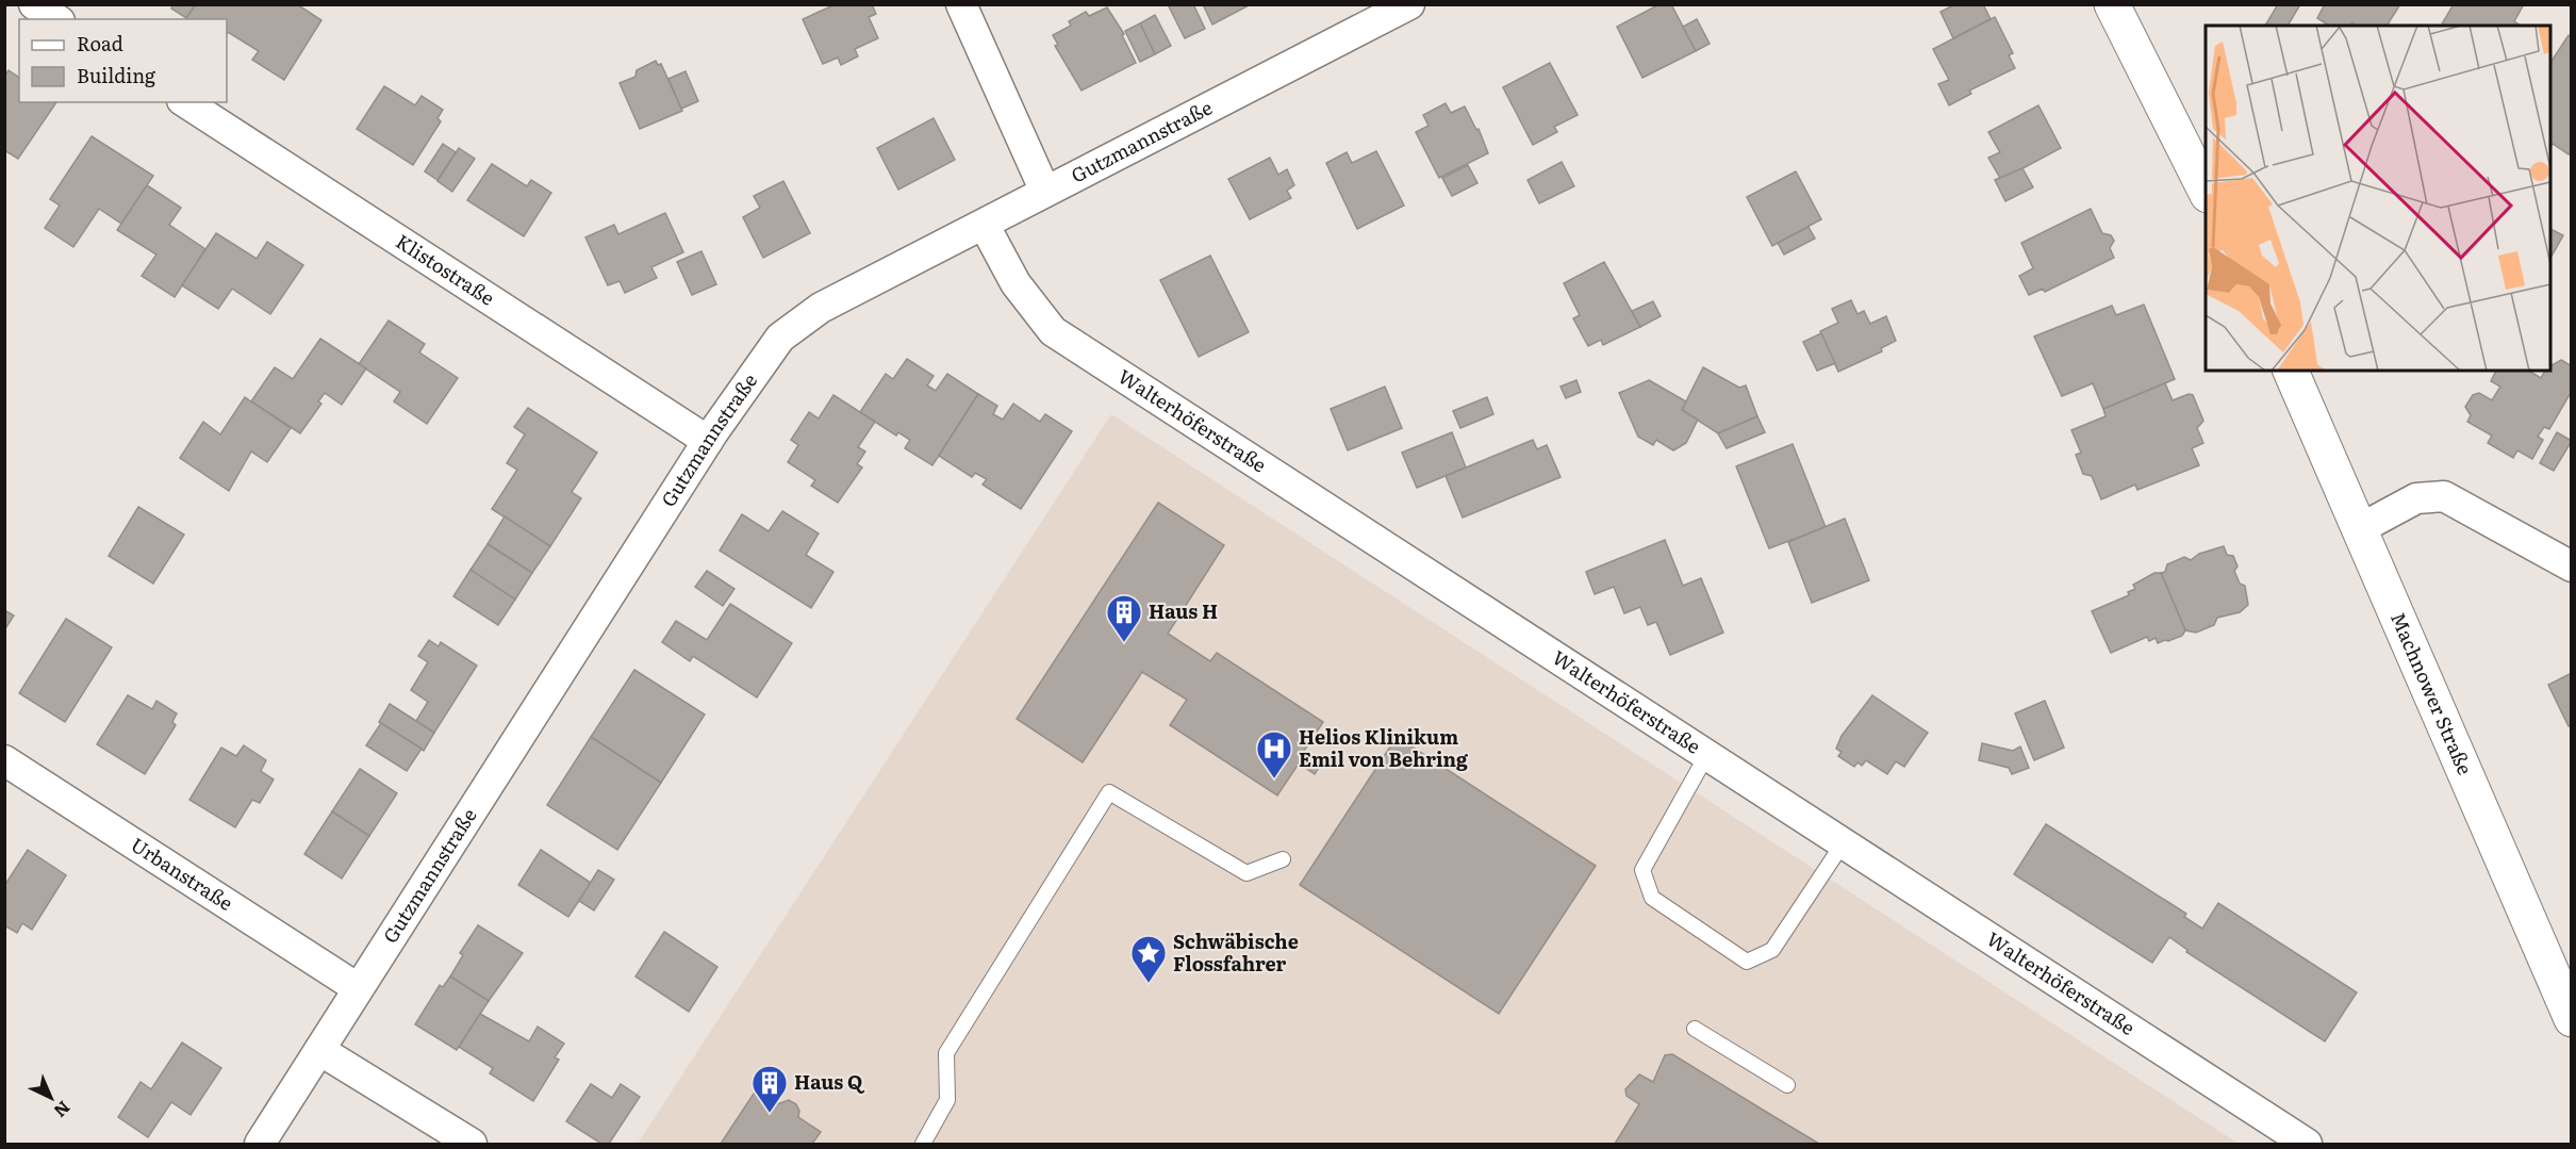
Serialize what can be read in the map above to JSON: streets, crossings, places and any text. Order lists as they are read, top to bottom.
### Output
{
  "streets": {
    "main road": ["Machnower Straße"],
    "street": [
      "Gutzmannstraße",
      "Klistostraße",
      "Walterhöferstraße",
      "Urbanstraße"
    ]
  },
  "crossings": [
    ["Gutzmannstraße", "Klistostraße"],
    ["Gutzmannstraße", "Walterhöferstraße"],
    ["Gutzmannstraße", "Urbanstraße"]
  ],
  "places": {
    "building": ["Haus H", "Haus Q"],
    "hospital": ["Helios Klinikum Emil von Behring"],
    "place": ["Schwäbische Flossfahrer"]
  },
  "legend": ["Road", "Building"],
  "north": "bottom right"
}
